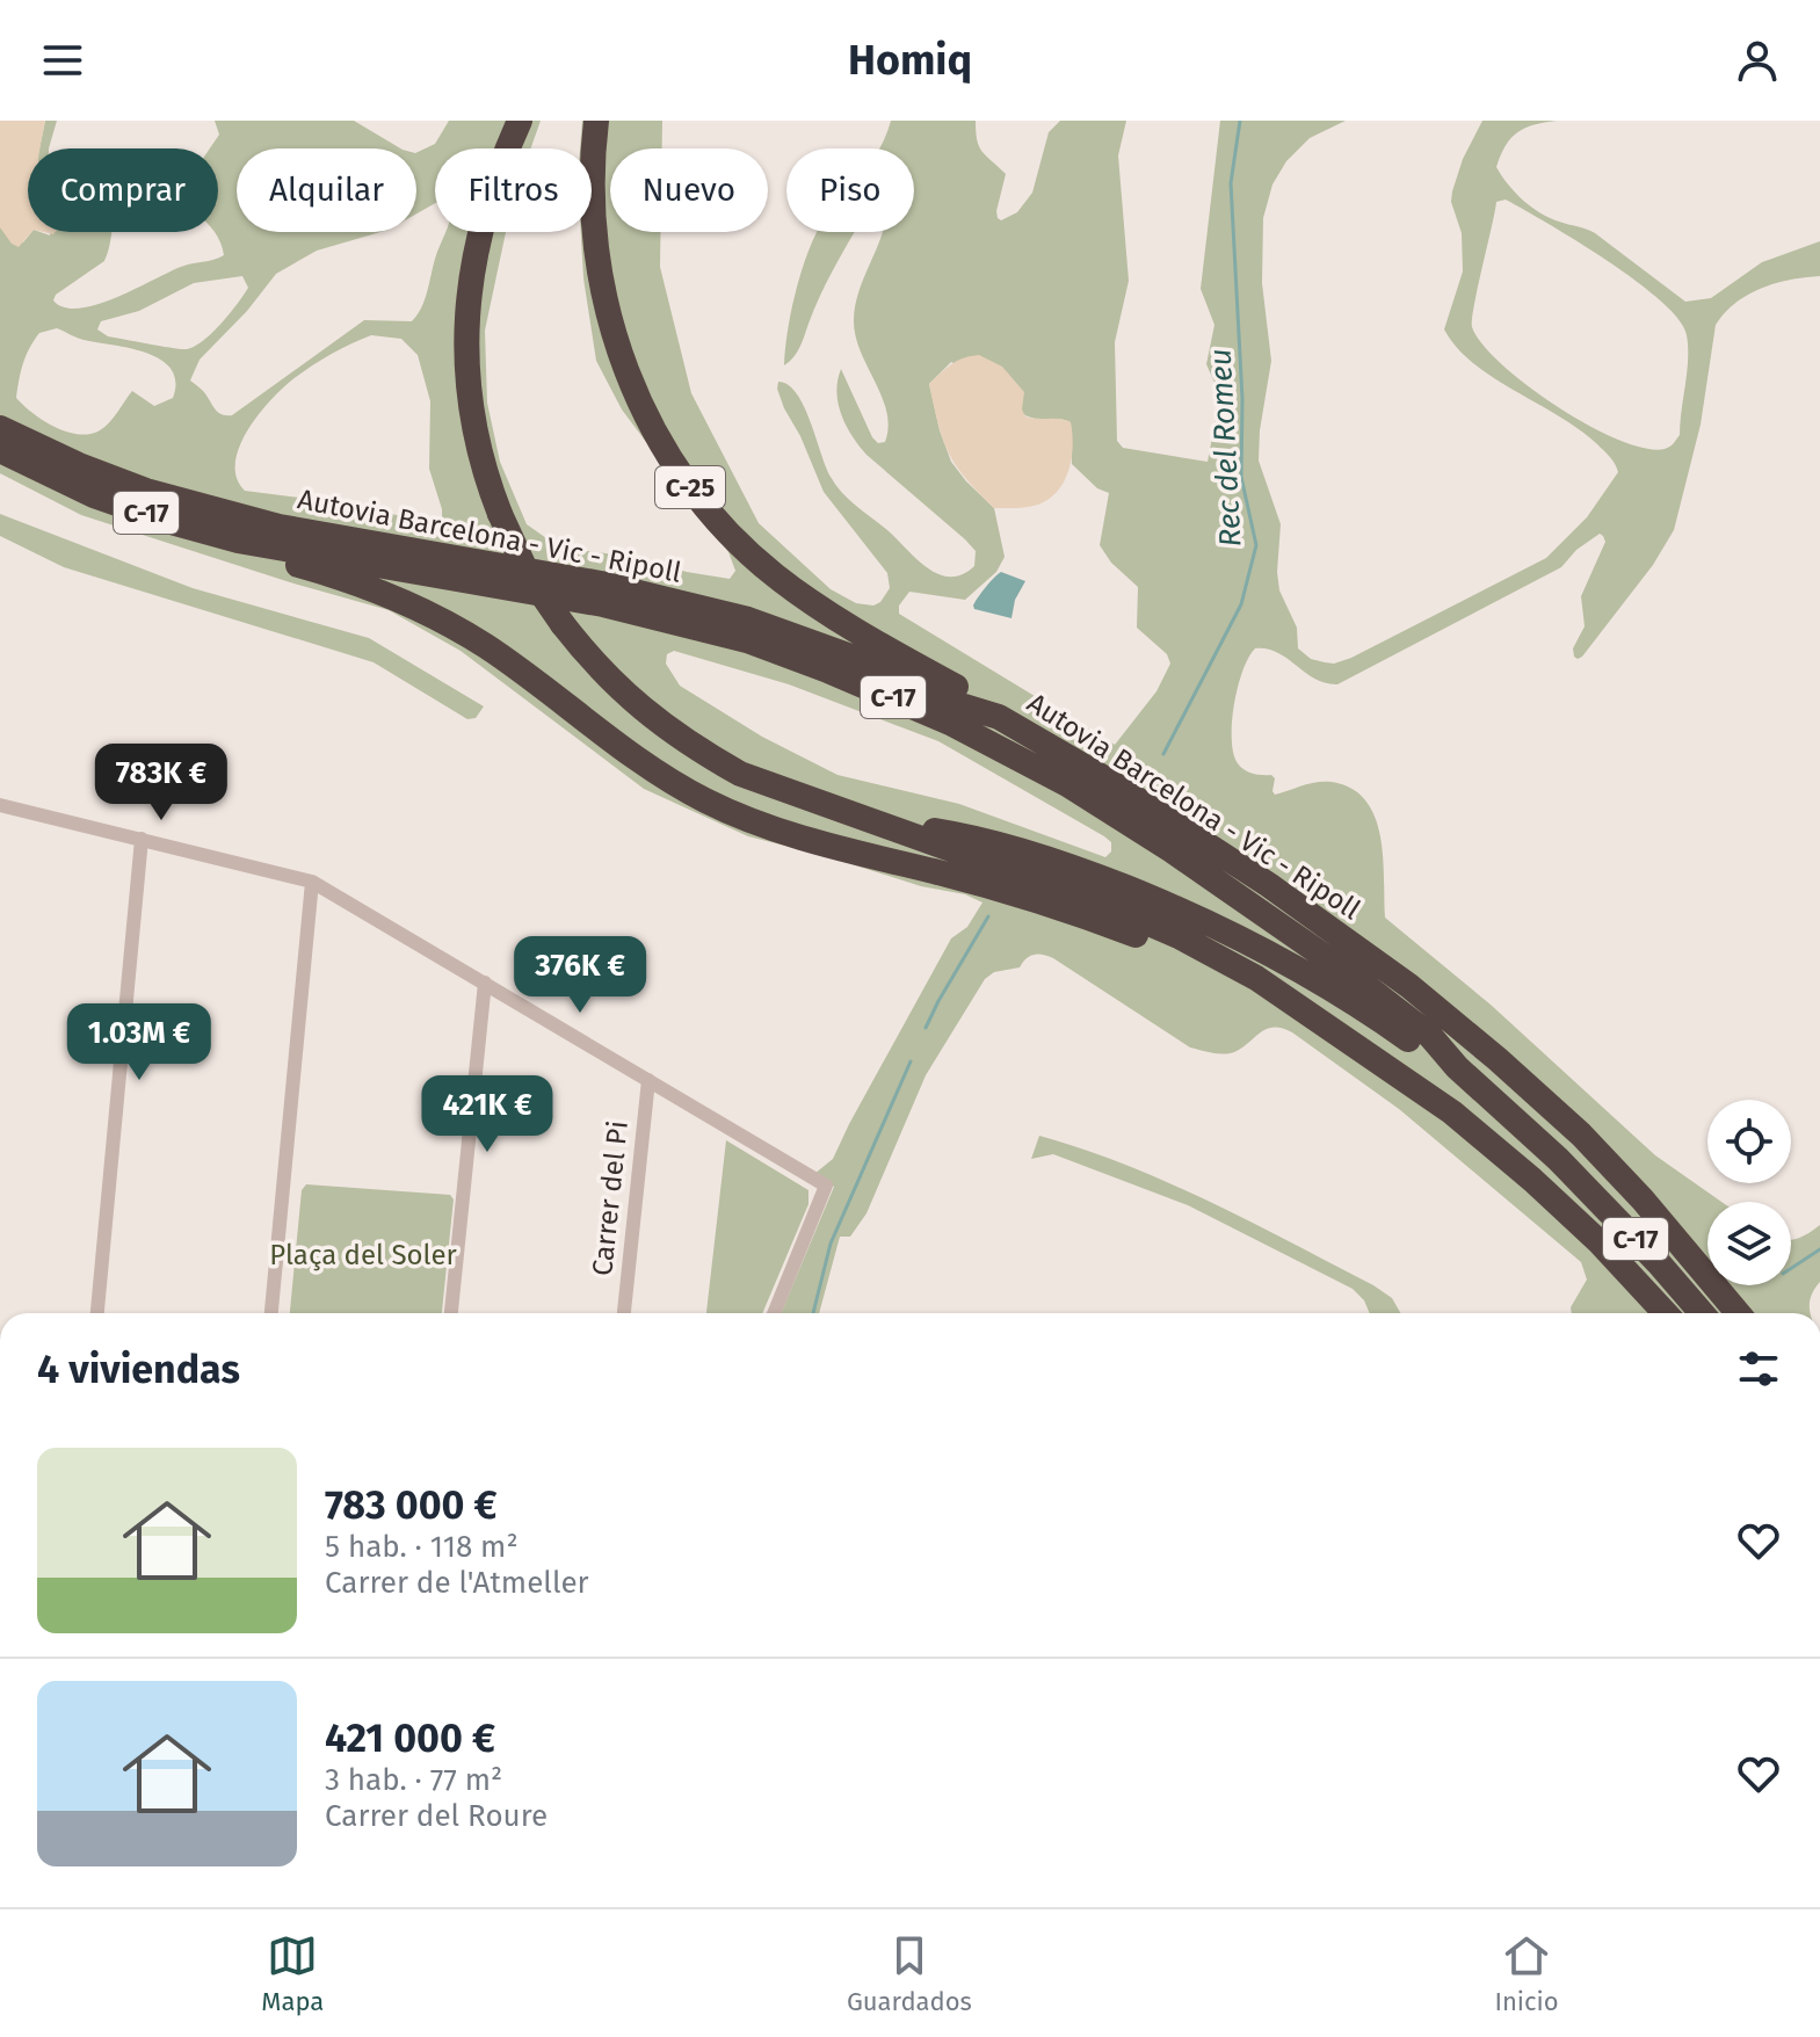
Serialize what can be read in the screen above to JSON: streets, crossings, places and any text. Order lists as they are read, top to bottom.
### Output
{
  "streets": {
    "highway": ["C-25", "C-17", "Autovia Barcelona - Vic - Ripoll"],
    "street": ["Carrer del Pi"]
  },
  "crossings": [
    ["C-25", "Autovia Barcelona - Vic - Ripoll"]
  ],
  "water": ["Rec del Romeu"],
  "parks": ["Plaça del Soler"],
  "page": {
    "header": "Homiq",
    "chip": [
      "Comprar",
      "Alquilar",
      "Filtros",
      "Nuevo",
      "Piso"
    ],
    "price": [
      "783K €",
      "376K €",
      "1.03M €",
      "421K €"
    ],
    "heading": "4 viviendas",
    "list": [
      {
        "name": "783 000 €",
        "note": "5 hab. · 118 m² · Carrer de l'Atmeller"
      },
      {
        "name": "421 000 €",
        "note": "3 hab. · 77 m² · Carrer del Roure"
      }
    ],
    "tabs": ["Mapa", "Guardados", "Inicio"]
  }
}
